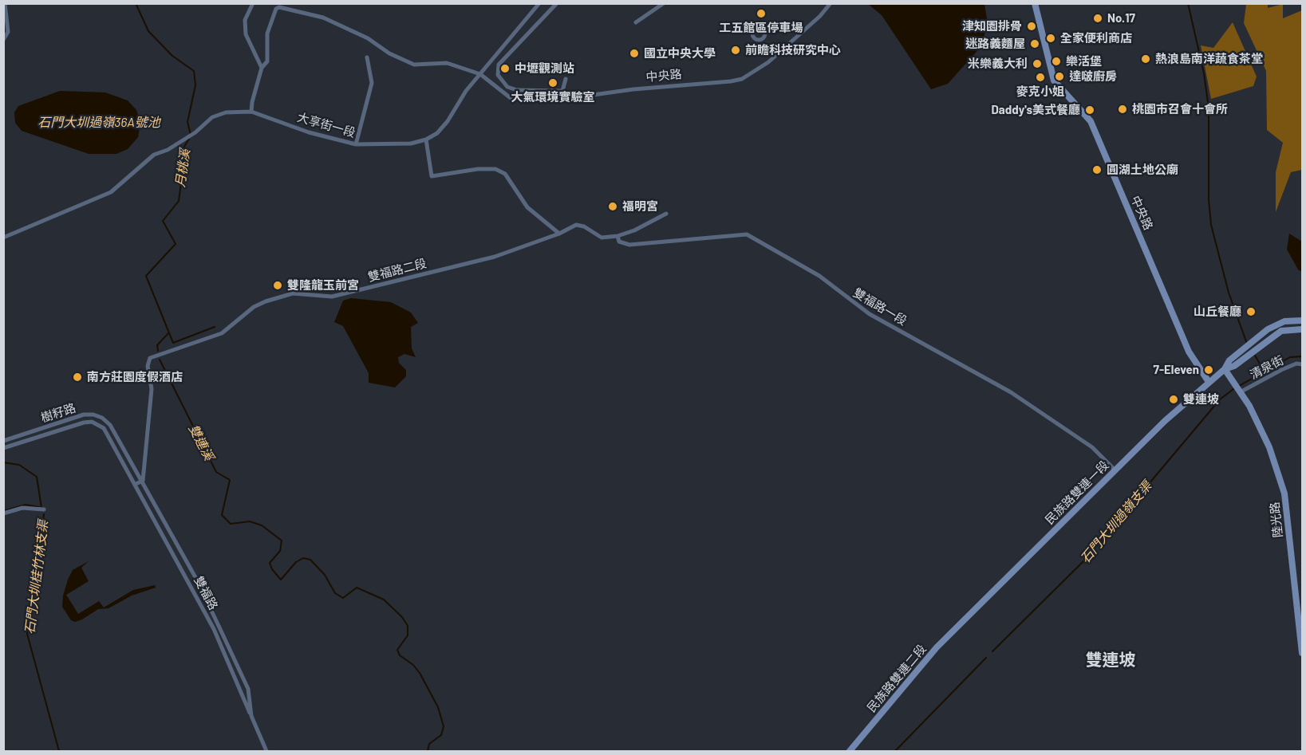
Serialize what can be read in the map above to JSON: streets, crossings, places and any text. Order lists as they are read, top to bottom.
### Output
{
  "streets": {
    "street": [
      "中央路",
      "大享街一段",
      "雙福路二段",
      "雙福路一段",
      "清泉街",
      "樹籽路",
      "民族路雙連一段",
      "陸光路",
      "雙福路",
      "民族路雙連二段"
    ]
  },
  "crossings": [
    ["中央路", "大享街一段"],
    ["中央路", "民族路雙連一段"],
    ["雙福路二段", "雙福路一段"],
    ["雙福路二段", "樹籽路"],
    ["雙福路一段", "民族路雙連一段"],
    ["清泉街", "陸光路"],
    ["樹籽路", "雙福路"],
    ["民族路雙連一段", "陸光路"],
    ["民族路雙連一段", "民族路雙連二段"]
  ],
  "districts": ["雙連坡"],
  "water": [
    "石門大圳過嶺36A號池",
    "月桃溪",
    "雙連溪",
    "石門大圳過嶺支渠",
    "石門大圳桂竹林支渠"
  ],
  "places": [
    "工五館區停車場",
    "No.17",
    "津知園排骨",
    "全家便利商店",
    "迷路義麵屋",
    "前瞻科技研究中心",
    "國立中央大學",
    "熱浪島南洋蔬食茶堂",
    "樂活堡",
    "米樂義大利",
    "中壢觀測站",
    "達啵廚房",
    "麥克小姐",
    "大氣環境實驗室",
    "桃園市召會十會所",
    "Daddy's美式餐廳",
    "圓湖土地公廟",
    "福明宮",
    "雙隆龍玉前宮",
    "山丘餐廳",
    "7-Eleven",
    "南方莊園度假酒店",
    "雙連坡"
  ]
}
